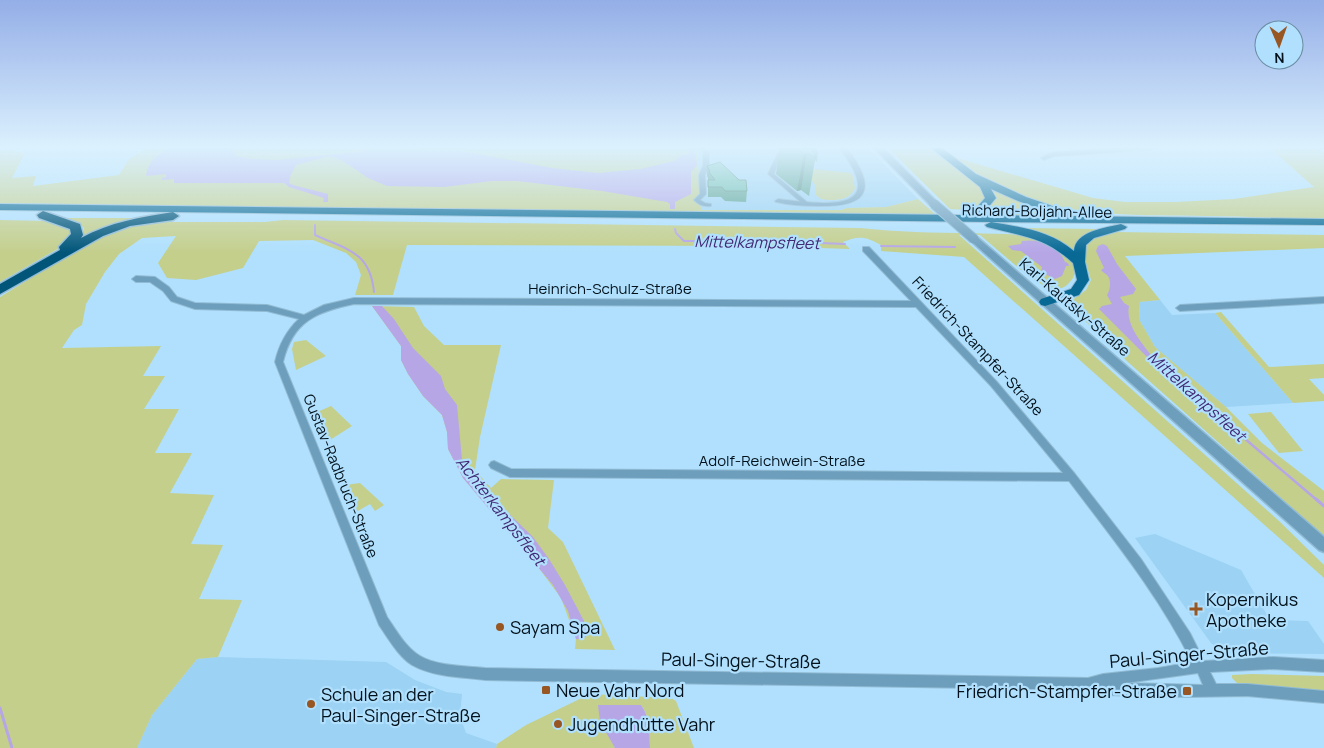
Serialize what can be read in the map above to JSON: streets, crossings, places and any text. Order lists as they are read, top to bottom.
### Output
{
  "streets": {
    "main road": ["Richard-Boljahn-Allee"],
    "street": [
      "Heinrich-Schulz-Straße",
      "Karl-Kautsky-Straße",
      "Friedrich-Stampfer-Straße",
      "Adolf-Reichwein-Straße",
      "Gustav-Radbruch-Straße",
      "Paul-Singer-Straße"
    ]
  },
  "crossings": [
    ["Heinrich-Schulz-Straße", "Friedrich-Stampfer-Straße"],
    ["Heinrich-Schulz-Straße", "Gustav-Radbruch-Straße"],
    ["Friedrich-Stampfer-Straße", "Adolf-Reichwein-Straße"],
    ["Friedrich-Stampfer-Straße", "Paul-Singer-Straße"],
    ["Gustav-Radbruch-Straße", "Paul-Singer-Straße"]
  ],
  "water": ["Mittelkampsfleet", "Achterkampsfleet"],
  "places": {
    "health": ["Kopernikus Apotheke"],
    "other": ["Sayam Spa", "Schule an der Paul-Singer-Straße", "Jugendhütte Vahr"],
    "transit": ["Neue Vahr Nord", "Friedrich-Stampfer-Straße"]
  },
  "north": "bottom"
}
